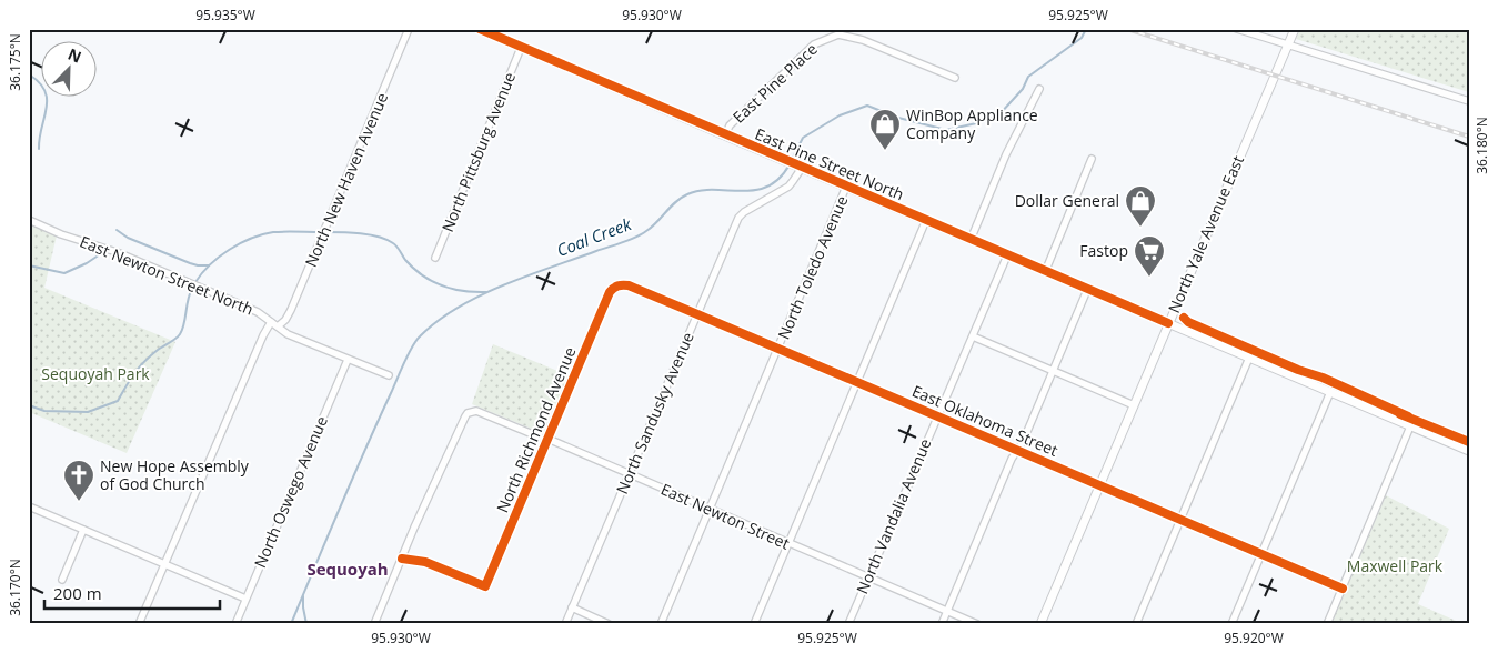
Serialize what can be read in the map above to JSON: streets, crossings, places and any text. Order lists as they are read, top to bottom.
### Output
{
  "streets": {
    "main road": ["East Pine Street North", "North Yale Avenue East"],
    "street": [
      "East Pine Place",
      "North Pittsburg Avenue",
      "North New Haven Avenue",
      "North Toledo Avenue",
      "East Newton Street North",
      "North Sandusky Avenue",
      "East Oklahoma Street",
      "North Richmond Avenue",
      "North Oswego Avenue",
      "East Newton Street",
      "North Vandalia Avenue"
    ]
  },
  "crossings": [
    ["East Pine Place", "East Pine Street North"],
    ["North Pittsburg Avenue", "East Pine Street North"],
    ["East Pine Street North", "North Yale Avenue East"],
    ["East Pine Street North", "North Toledo Avenue"],
    ["East Pine Street North", "North Sandusky Avenue"],
    ["East Pine Street North", "North Vandalia Avenue"],
    ["North Yale Avenue East", "East Oklahoma Street"],
    ["North Toledo Avenue", "East Oklahoma Street"],
    ["North Toledo Avenue", "East Newton Street"],
    ["North Sandusky Avenue", "East Oklahoma Street"],
    ["North Sandusky Avenue", "East Newton Street"],
    ["East Oklahoma Street", "North Richmond Avenue"],
    ["East Oklahoma Street", "North Vandalia Avenue"],
    ["North Richmond Avenue", "East Newton Street"],
    ["East Newton Street", "North Vandalia Avenue"]
  ],
  "districts": ["Sequoyah"],
  "water": ["Coal Creek"],
  "parks": ["Sequoyah Park", "Maxwell Park"],
  "places": {
    "shop": ["WinBop Appliance Company", "Dollar General"],
    "supermarket": ["Fastop"],
    "church": ["New Hope Assembly of God Church"]
  },
  "scale_bar": "200 m",
  "north": "top right",
  "coordinates": [
    "95.935°W",
    "95.930°W",
    "95.925°W",
    "36.175°N",
    "36.180°N",
    "36.170°N",
    "95.920°W"
  ]
}
